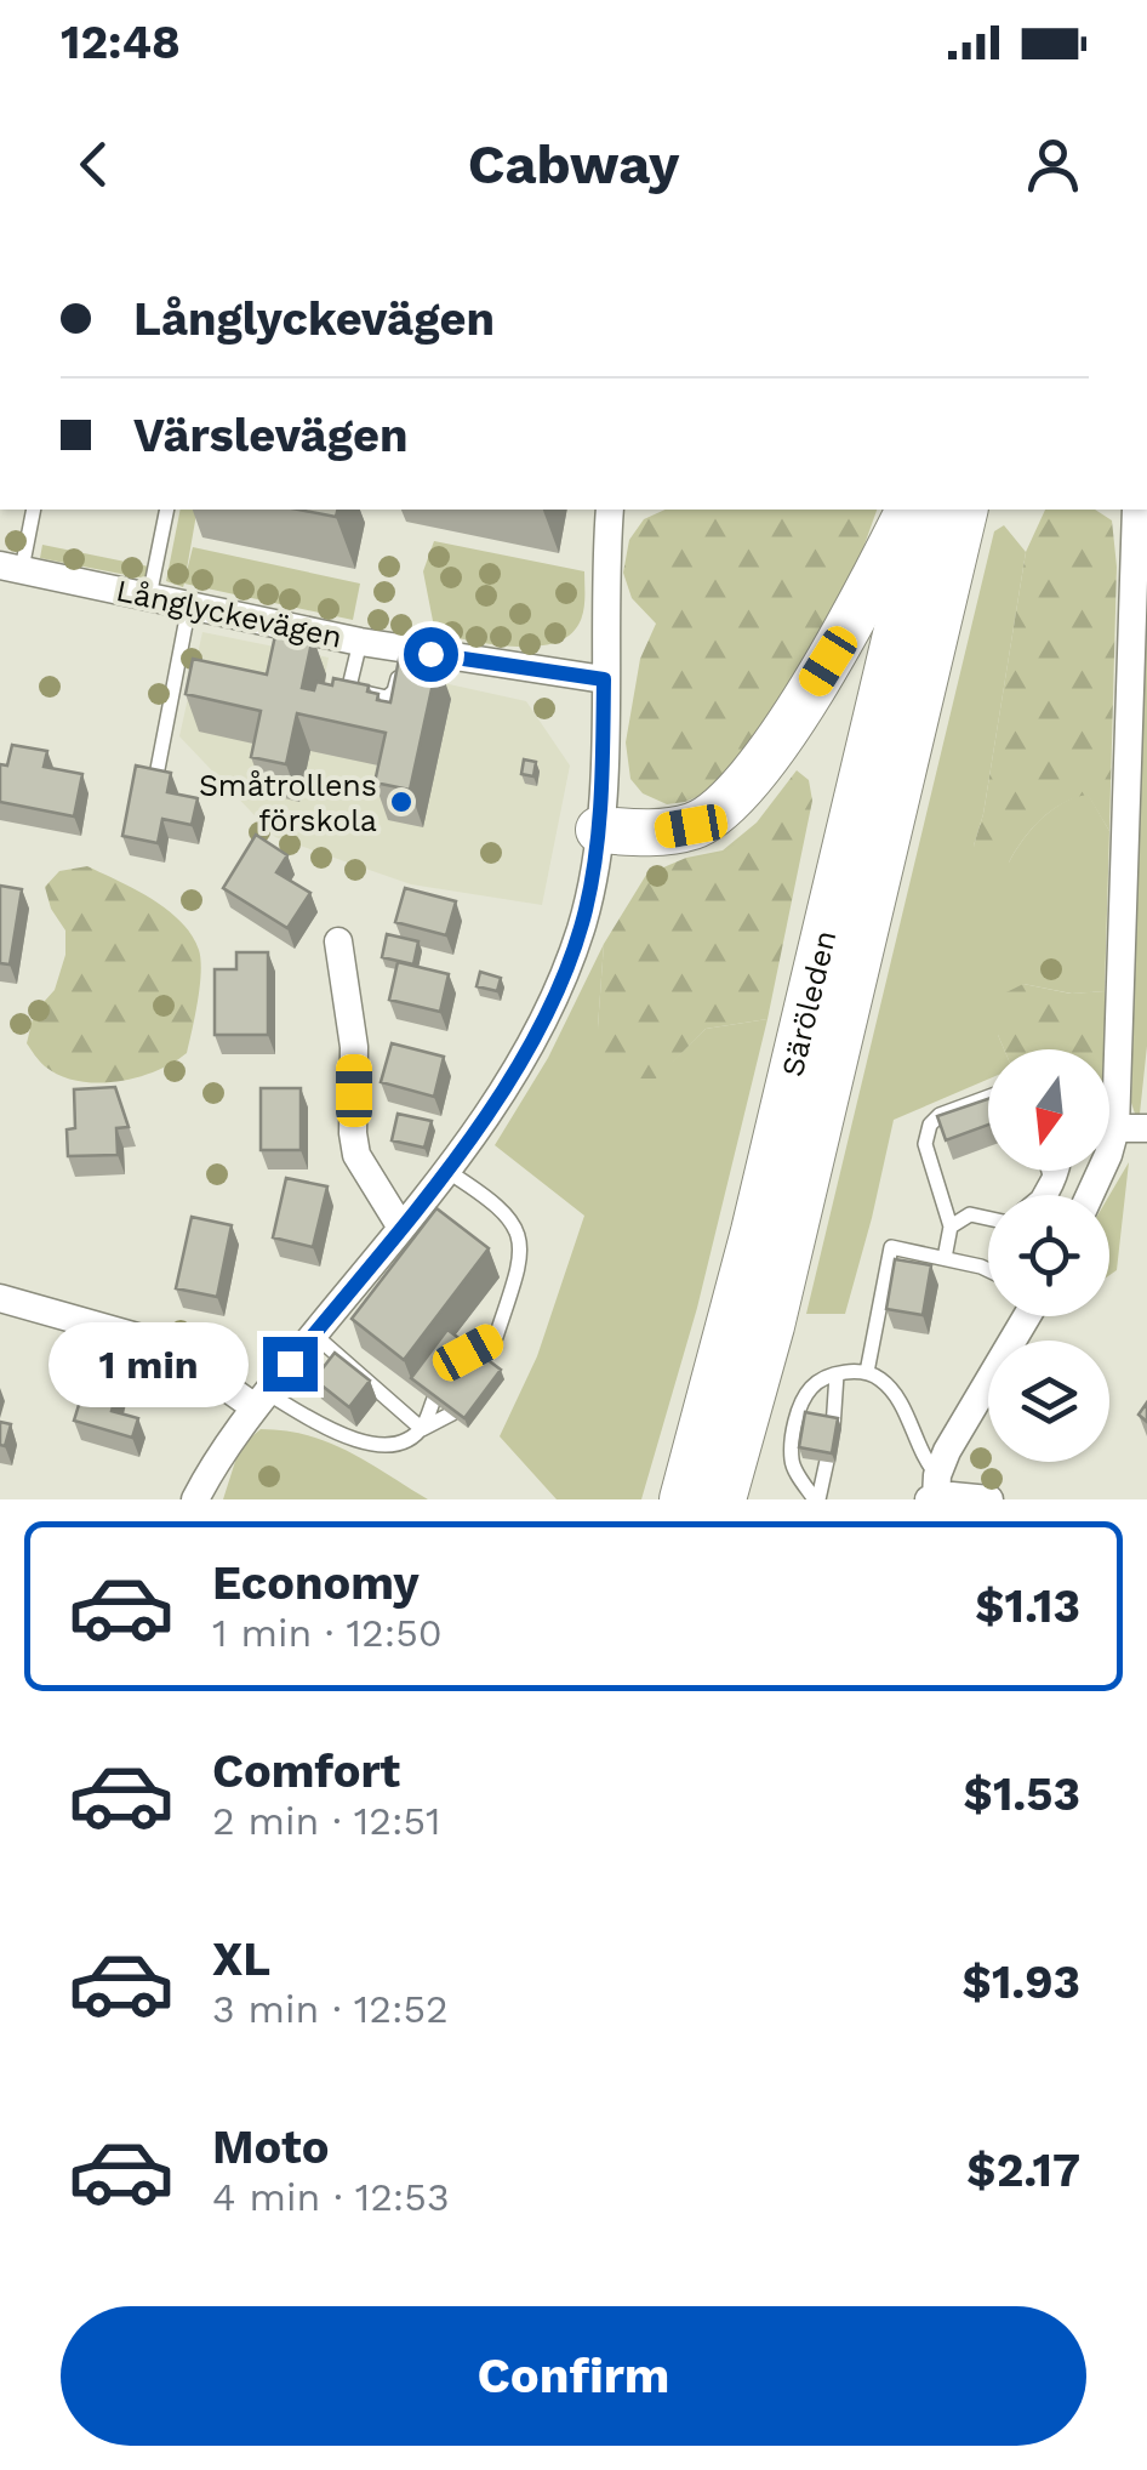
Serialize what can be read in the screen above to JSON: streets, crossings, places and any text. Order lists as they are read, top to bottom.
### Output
{
  "streets": {
    "main road": ["Säröleden"],
    "street": ["Långlyckevägen"]
  },
  "places": ["Småtrollens förskola"],
  "north": "bottom",
  "page": {
    "status": "12:48",
    "header": "Cabway",
    "banner": ["Långlyckevägen", "Värslevägen"],
    "bubble": "1 min",
    "list": [
      {
        "name": "Economy",
        "note": "1 min · 12:50",
        "value": "$1.13"
      },
      {
        "name": "Comfort",
        "note": "2 min · 12:51",
        "value": "$1.53"
      },
      {
        "name": "XL",
        "note": "3 min · 12:52",
        "value": "$1.93"
      },
      {
        "name": "Moto",
        "note": "4 min · 12:53",
        "value": "$2.17"
      }
    ],
    "buttons": "Confirm"
  }
}
